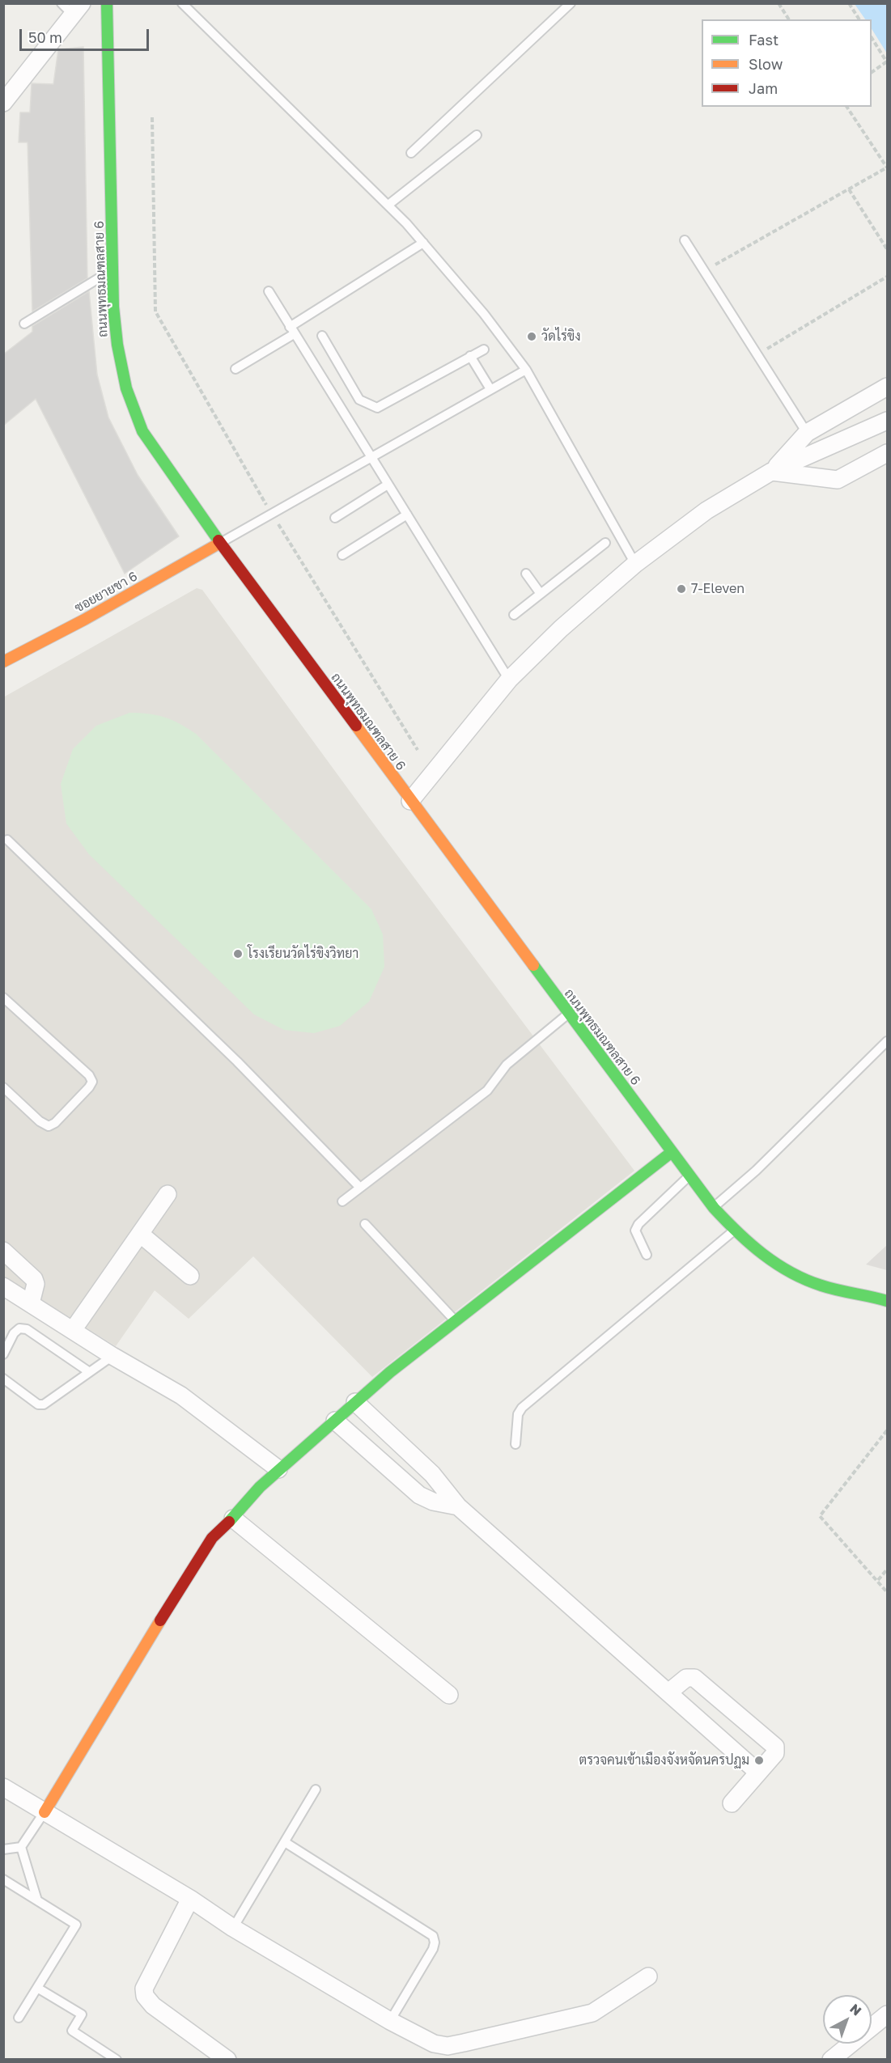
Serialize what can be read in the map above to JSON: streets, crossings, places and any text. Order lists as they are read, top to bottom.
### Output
{
  "streets": {
    "main road": ["ถนนพุทธมณฑลสาย 6", "ซอยยายชา 6"]
  },
  "crossings": [
    ["ถนนพุทธมณฑลสาย 6", "ซอยยายชา 6"]
  ],
  "places": [
    "วัดไร่ขิง",
    "7-Eleven",
    "โรงเรียนวัดไร่ขิงวิทยา",
    "ตรวจคนเข้าเมืองจังหจัดนครปฏม"
  ],
  "legend": ["Fast", "Slow", "Jam"],
  "scale_bar": "50 m",
  "north": "top right"
}
